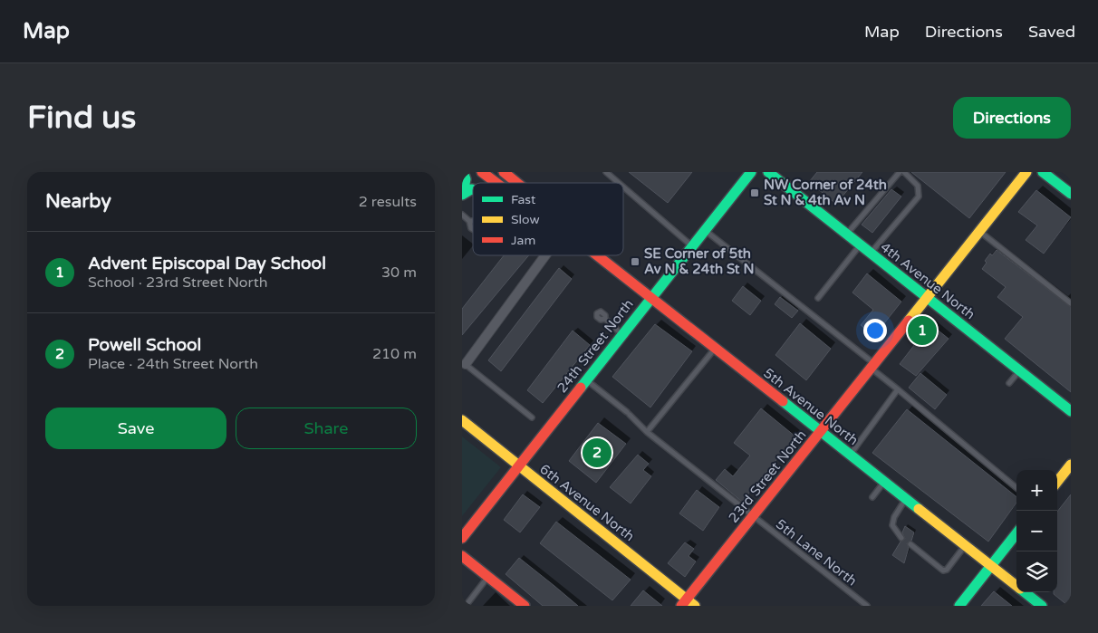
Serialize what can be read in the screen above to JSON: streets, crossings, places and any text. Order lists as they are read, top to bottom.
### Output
{
  "streets": {
    "street": [
      "4th Avenue North",
      "24th Street North",
      "5th Avenue North",
      "23rd Street North",
      "6th Avenue North"
    ],
    "lane": ["5th Lane North"]
  },
  "crossings": [
    ["4th Avenue North", "23rd Street North"],
    ["24th Street North", "5th Avenue North"],
    ["24th Street North", "6th Avenue North"],
    ["24th Street North", "5th Lane North"],
    ["5th Avenue North", "23rd Street North"],
    ["23rd Street North", "6th Avenue North"],
    ["23rd Street North", "5th Lane North"]
  ],
  "places": {
    "transit": ["NW Corner of 24th St N & 4th Av N", "SE Corner of 5th Av N & 24th St N"]
  },
  "legend": ["Fast", "Slow", "Jam"],
  "page": {
    "header": "Map",
    "nav": ["Map", "Directions", "Saved"],
    "buttons": [
      "Directions",
      ["Save", "Share"]
    ],
    "title": "Find us",
    "heading": ["Nearby", "2 results"],
    "list": [
      {
        "mark": "1",
        "name": "Advent Episcopal Day School",
        "note": "School · 23rd Street North",
        "value": "30 m"
      },
      {
        "mark": "2",
        "name": "Powell School",
        "note": "Place · 24th Street North",
        "value": "210 m"
      }
    ],
    "pins": ["1", "2"],
    "map_buttons": ["+", "−"]
  }
}
